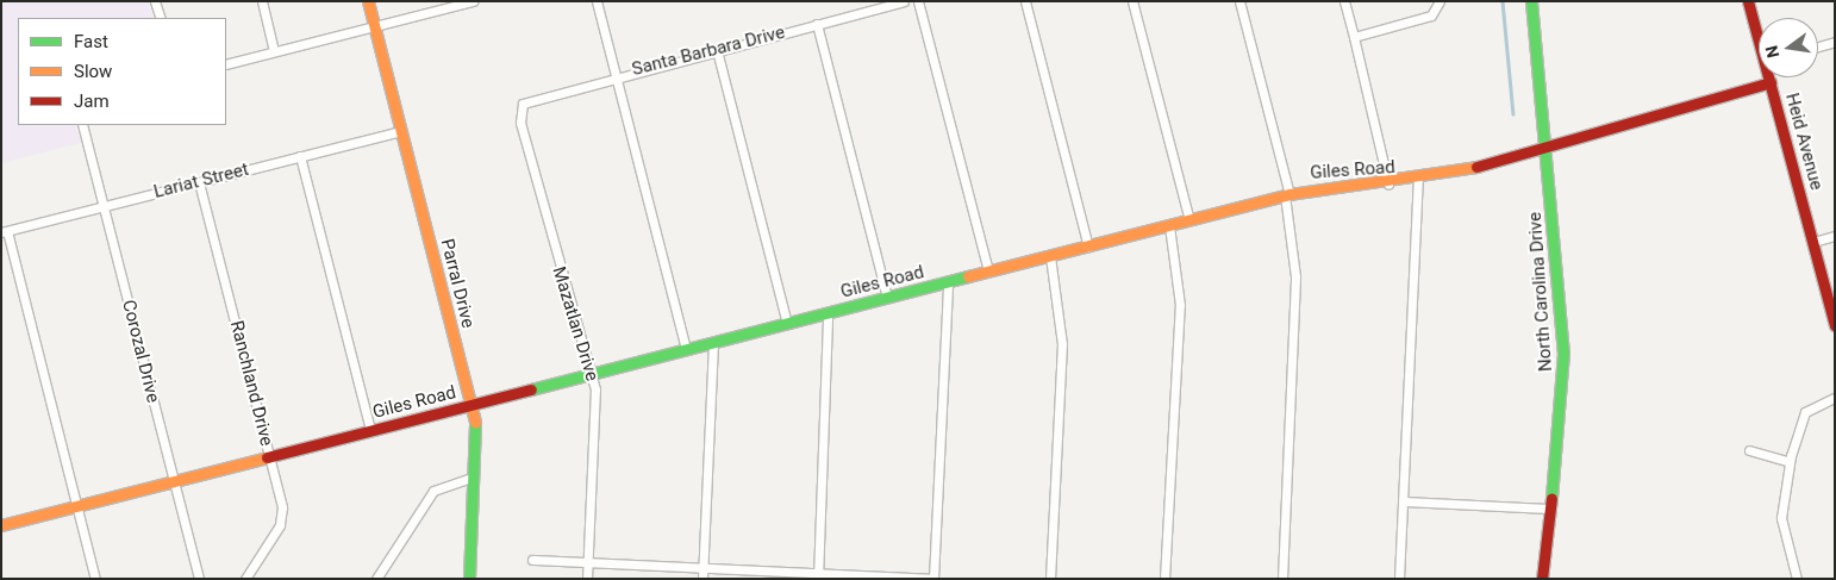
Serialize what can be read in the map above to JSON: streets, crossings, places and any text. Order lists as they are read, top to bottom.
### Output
{
  "streets": {
    "street": [
      "Santa Barbara Drive",
      "Heid Avenue",
      "Giles Road",
      "Lariat Street",
      "Parral Drive",
      "North Carolina Drive",
      "Mazatlan Drive",
      "Corozal Drive",
      "Ranchland Drive"
    ]
  },
  "crossings": [
    ["Santa Barbara Drive", "Mazatlan Drive"],
    ["Heid Avenue", "Giles Road"],
    ["Giles Road", "Parral Drive"],
    ["Giles Road", "North Carolina Drive"],
    ["Giles Road", "Mazatlan Drive"],
    ["Giles Road", "Corozal Drive"],
    ["Giles Road", "Ranchland Drive"],
    ["Lariat Street", "Parral Drive"],
    ["Lariat Street", "Corozal Drive"],
    ["Lariat Street", "Ranchland Drive"]
  ],
  "legend": ["Fast", "Slow", "Jam"],
  "north": "left"
}
